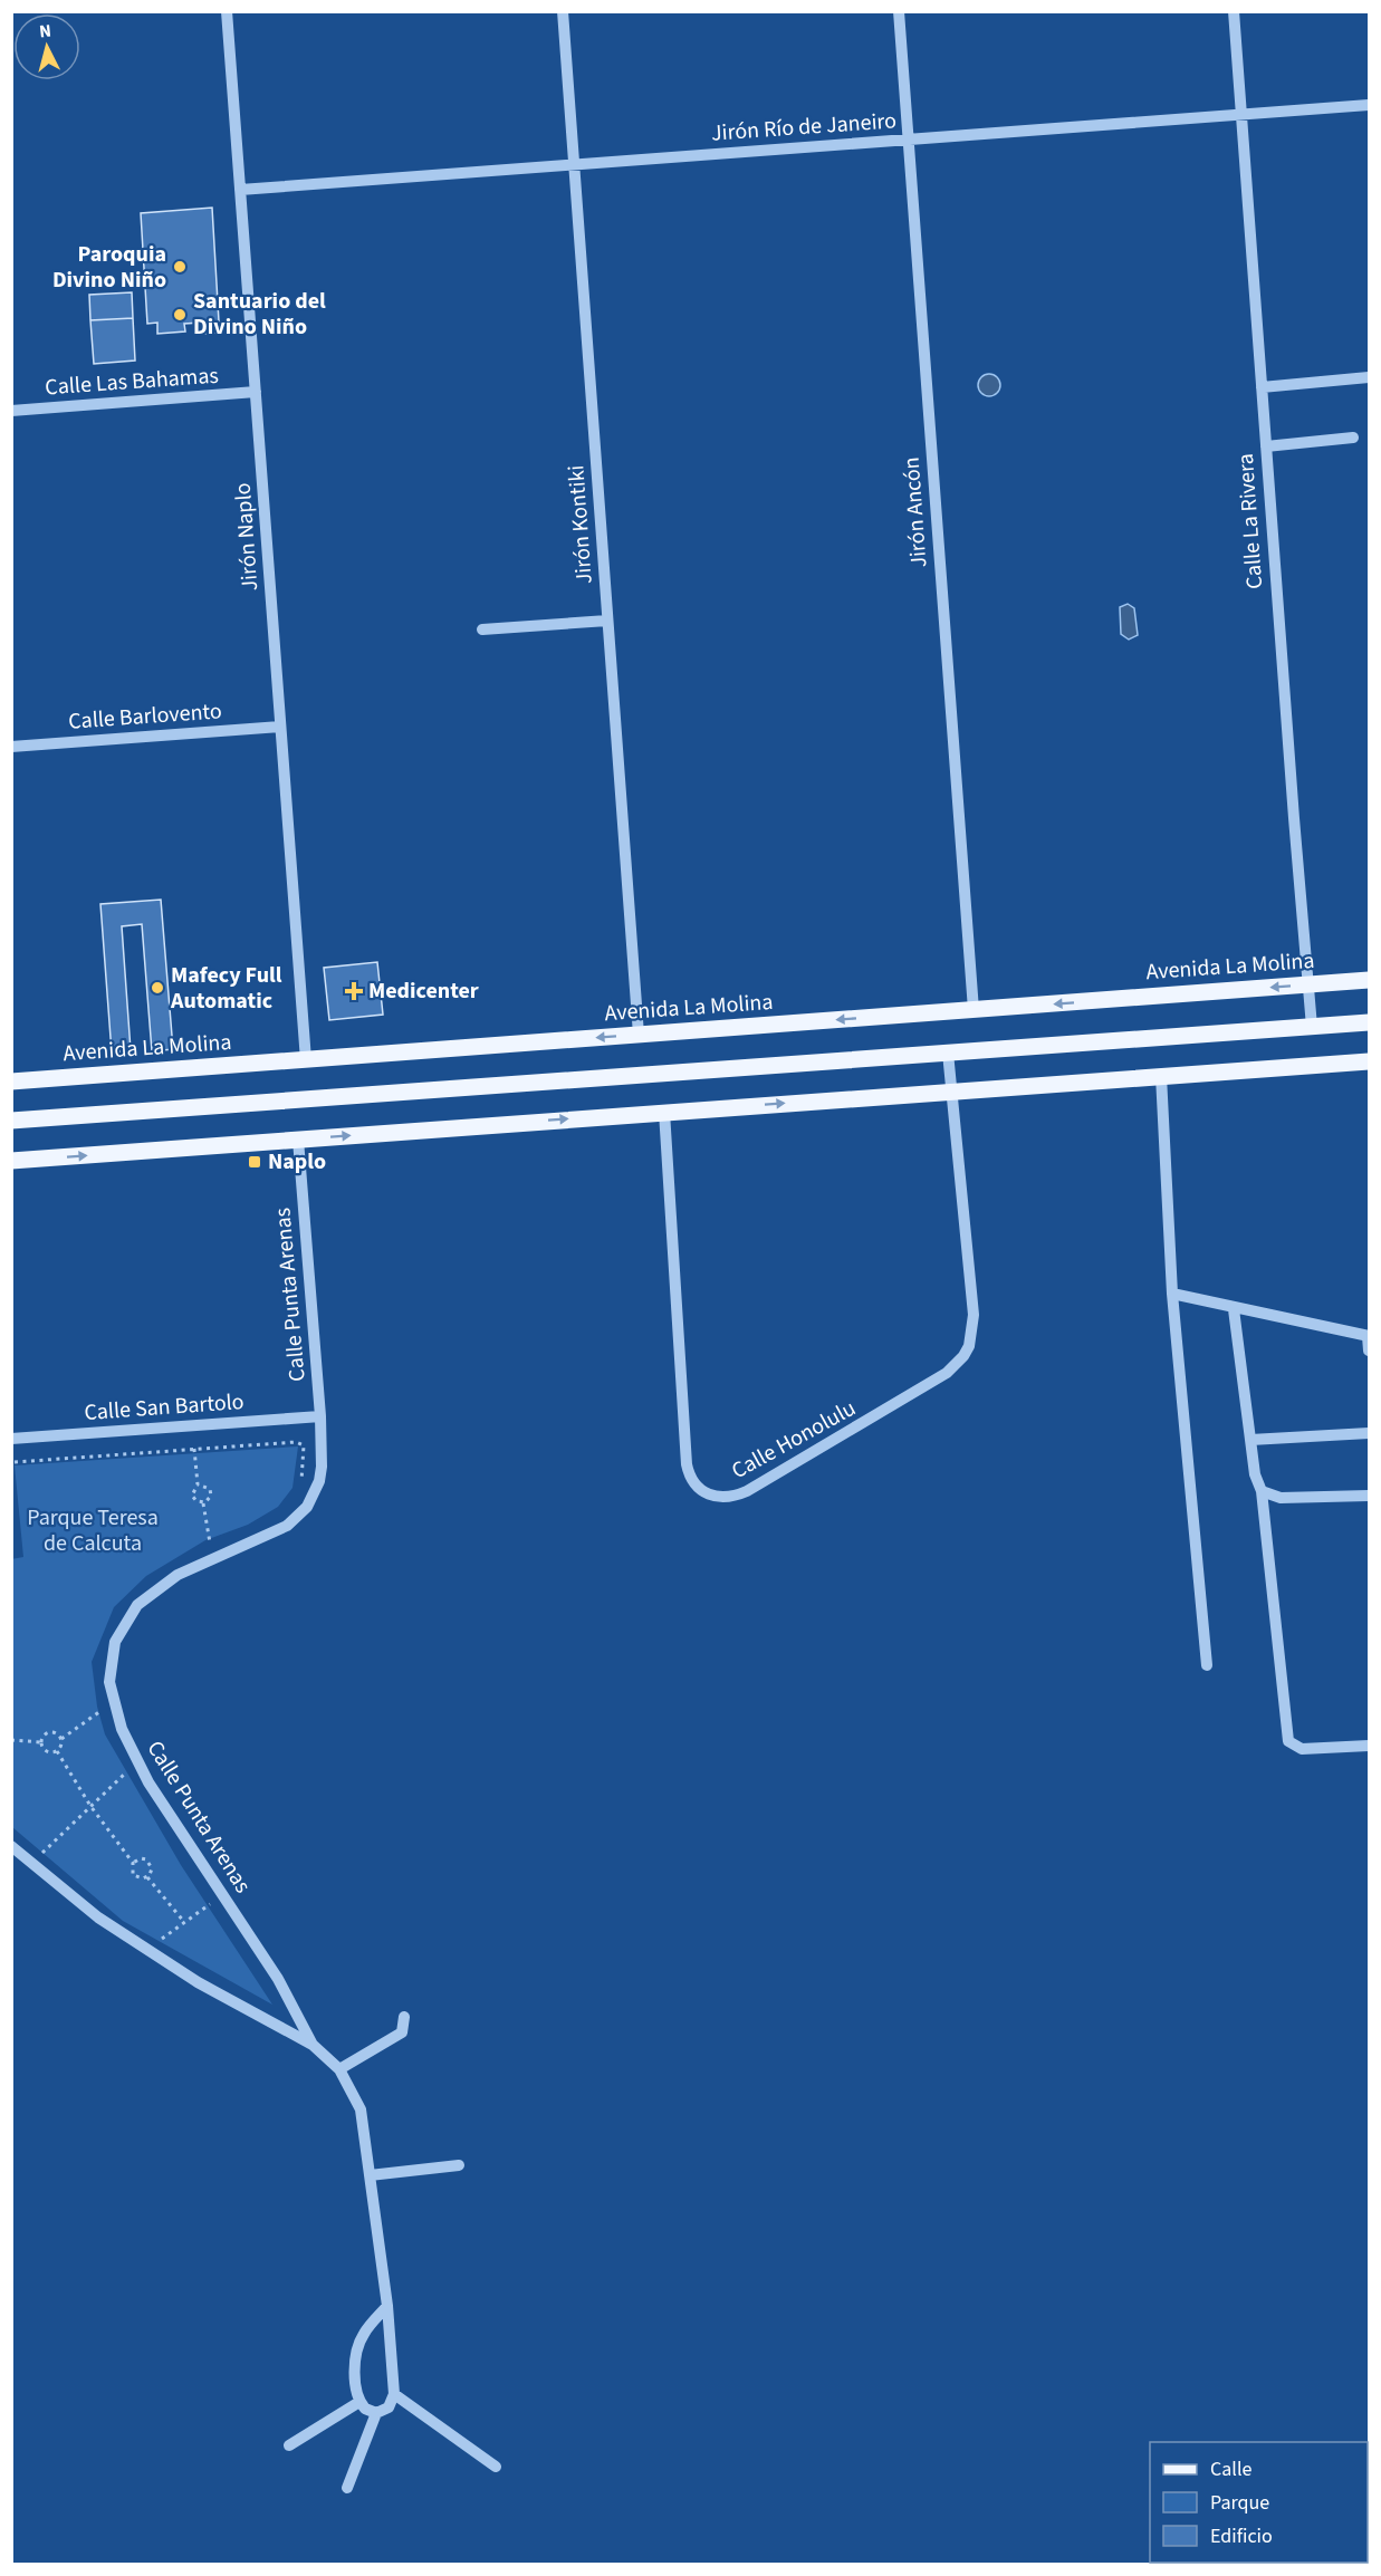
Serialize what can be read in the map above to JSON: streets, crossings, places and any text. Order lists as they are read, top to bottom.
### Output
{
  "streets": {
    "main road": ["Avenida La Molina"],
    "street": [
      "Jirón Río de Janeiro",
      "Calle Las Bahamas",
      "Jirón Ancón",
      "Calle La Rivera",
      "Jirón Kontiki",
      "Jirón Naplo",
      "Calle Barlovento",
      "Calle Punta Arenas",
      "Calle San Bartolo",
      "Calle Honolulu"
    ]
  },
  "crossings": [
    ["Jirón Río de Janeiro", "Jirón Ancón"],
    ["Jirón Río de Janeiro", "Calle La Rivera"],
    ["Jirón Río de Janeiro", "Jirón Kontiki"],
    ["Jirón Río de Janeiro", "Jirón Naplo"],
    ["Calle Las Bahamas", "Jirón Naplo"],
    ["Jirón Ancón", "Avenida La Molina"],
    ["Calle La Rivera", "Avenida La Molina"],
    ["Jirón Kontiki", "Avenida La Molina"],
    ["Jirón Naplo", "Calle Barlovento"],
    ["Jirón Naplo", "Avenida La Molina"],
    ["Calle Punta Arenas", "Calle San Bartolo"]
  ],
  "parks": ["Parque Teresa de Calcuta"],
  "places": {
    "other": ["Paroquia Divino Niño", "Santuario del Divino Niño", "Mafecy Full Automatic"],
    "health": ["Medicenter"],
    "transit": ["Naplo"]
  },
  "legend": ["Calle", "Parque", "Edificio"],
  "north": "top"
}
